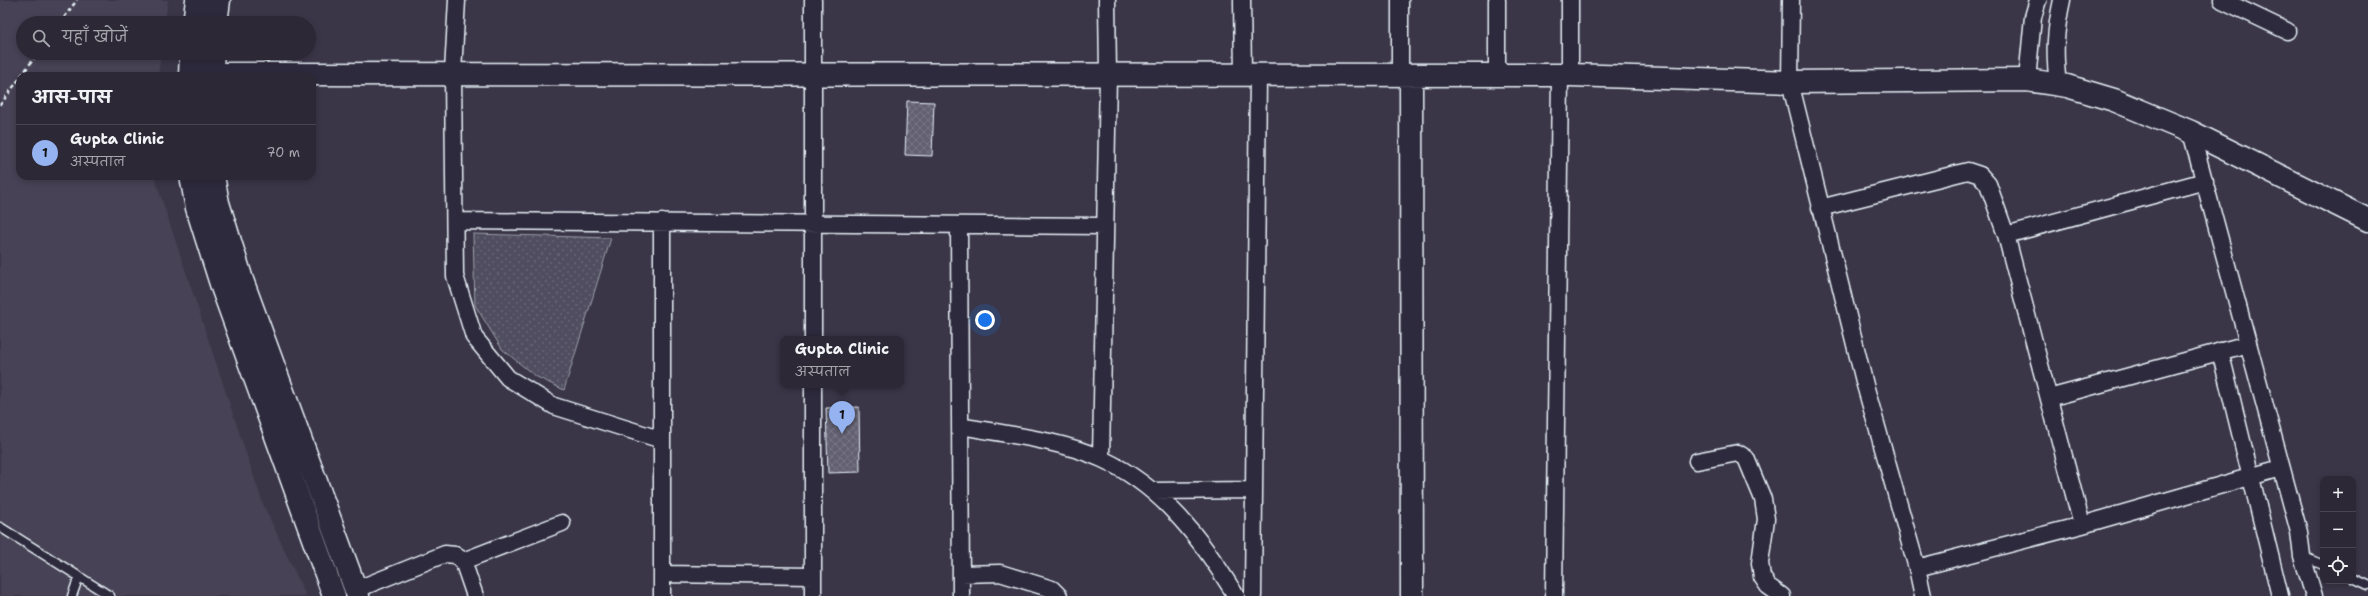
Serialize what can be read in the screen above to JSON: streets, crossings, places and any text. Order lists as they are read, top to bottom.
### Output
{
  "page": {
    "search": "यहाँ खोजें",
    "heading": "आस-पास",
    "list": [
      {
        "mark": "1",
        "name": "Gupta Clinic",
        "note": "अस्पताल",
        "value": "70 m"
      }
    ],
    "popup": ["Gupta Clinic", "अस्पताल"],
    "pins": "1",
    "map_buttons": ["+", "−"]
  }
}
